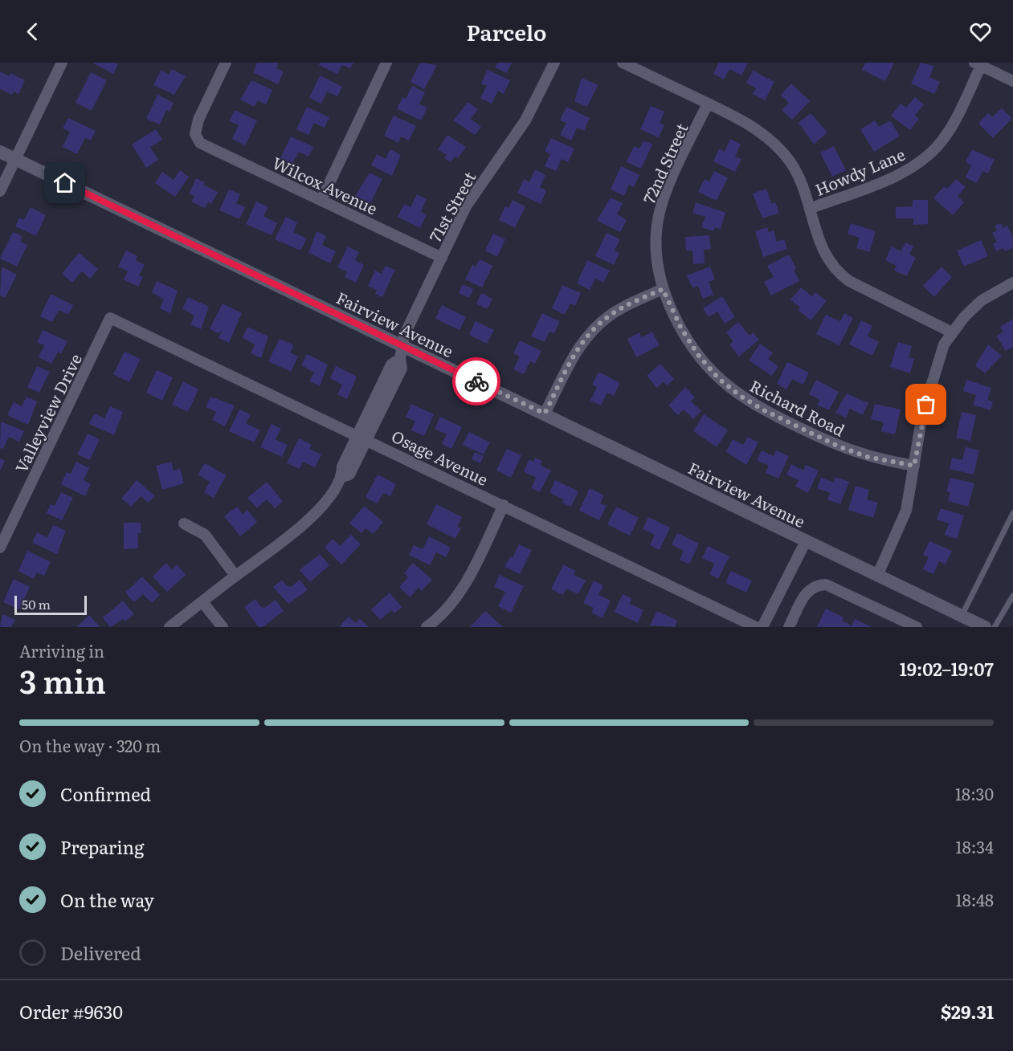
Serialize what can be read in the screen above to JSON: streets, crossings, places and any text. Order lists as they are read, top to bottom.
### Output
{
  "streets": {
    "street": [
      "72nd Street",
      "Howdy Lane",
      "Wilcox Avenue",
      "71st Street",
      "Fairview Avenue",
      "Richard Road",
      "Valleyview Drive",
      "Osage Avenue"
    ]
  },
  "crossings": [
    ["72nd Street", "Richard Road"],
    ["Wilcox Avenue", "71st Street"],
    ["71st Street", "Fairview Avenue"],
    ["Valleyview Drive", "Osage Avenue"]
  ],
  "scale_bar": "50 m",
  "page": {
    "header": "Parcelo",
    "scale": "50 m",
    "heading": ["3 min", "Arriving in", "19:02–19:07"],
    "panel": ["Order #9630", "$29.31"],
    "bar": "On the way · 320 m",
    "list": [
      ["Confirmed", "18:30"],
      ["Preparing", "18:34"],
      ["On the way", "18:48"],
      "Delivered"
    ]
  }
}
